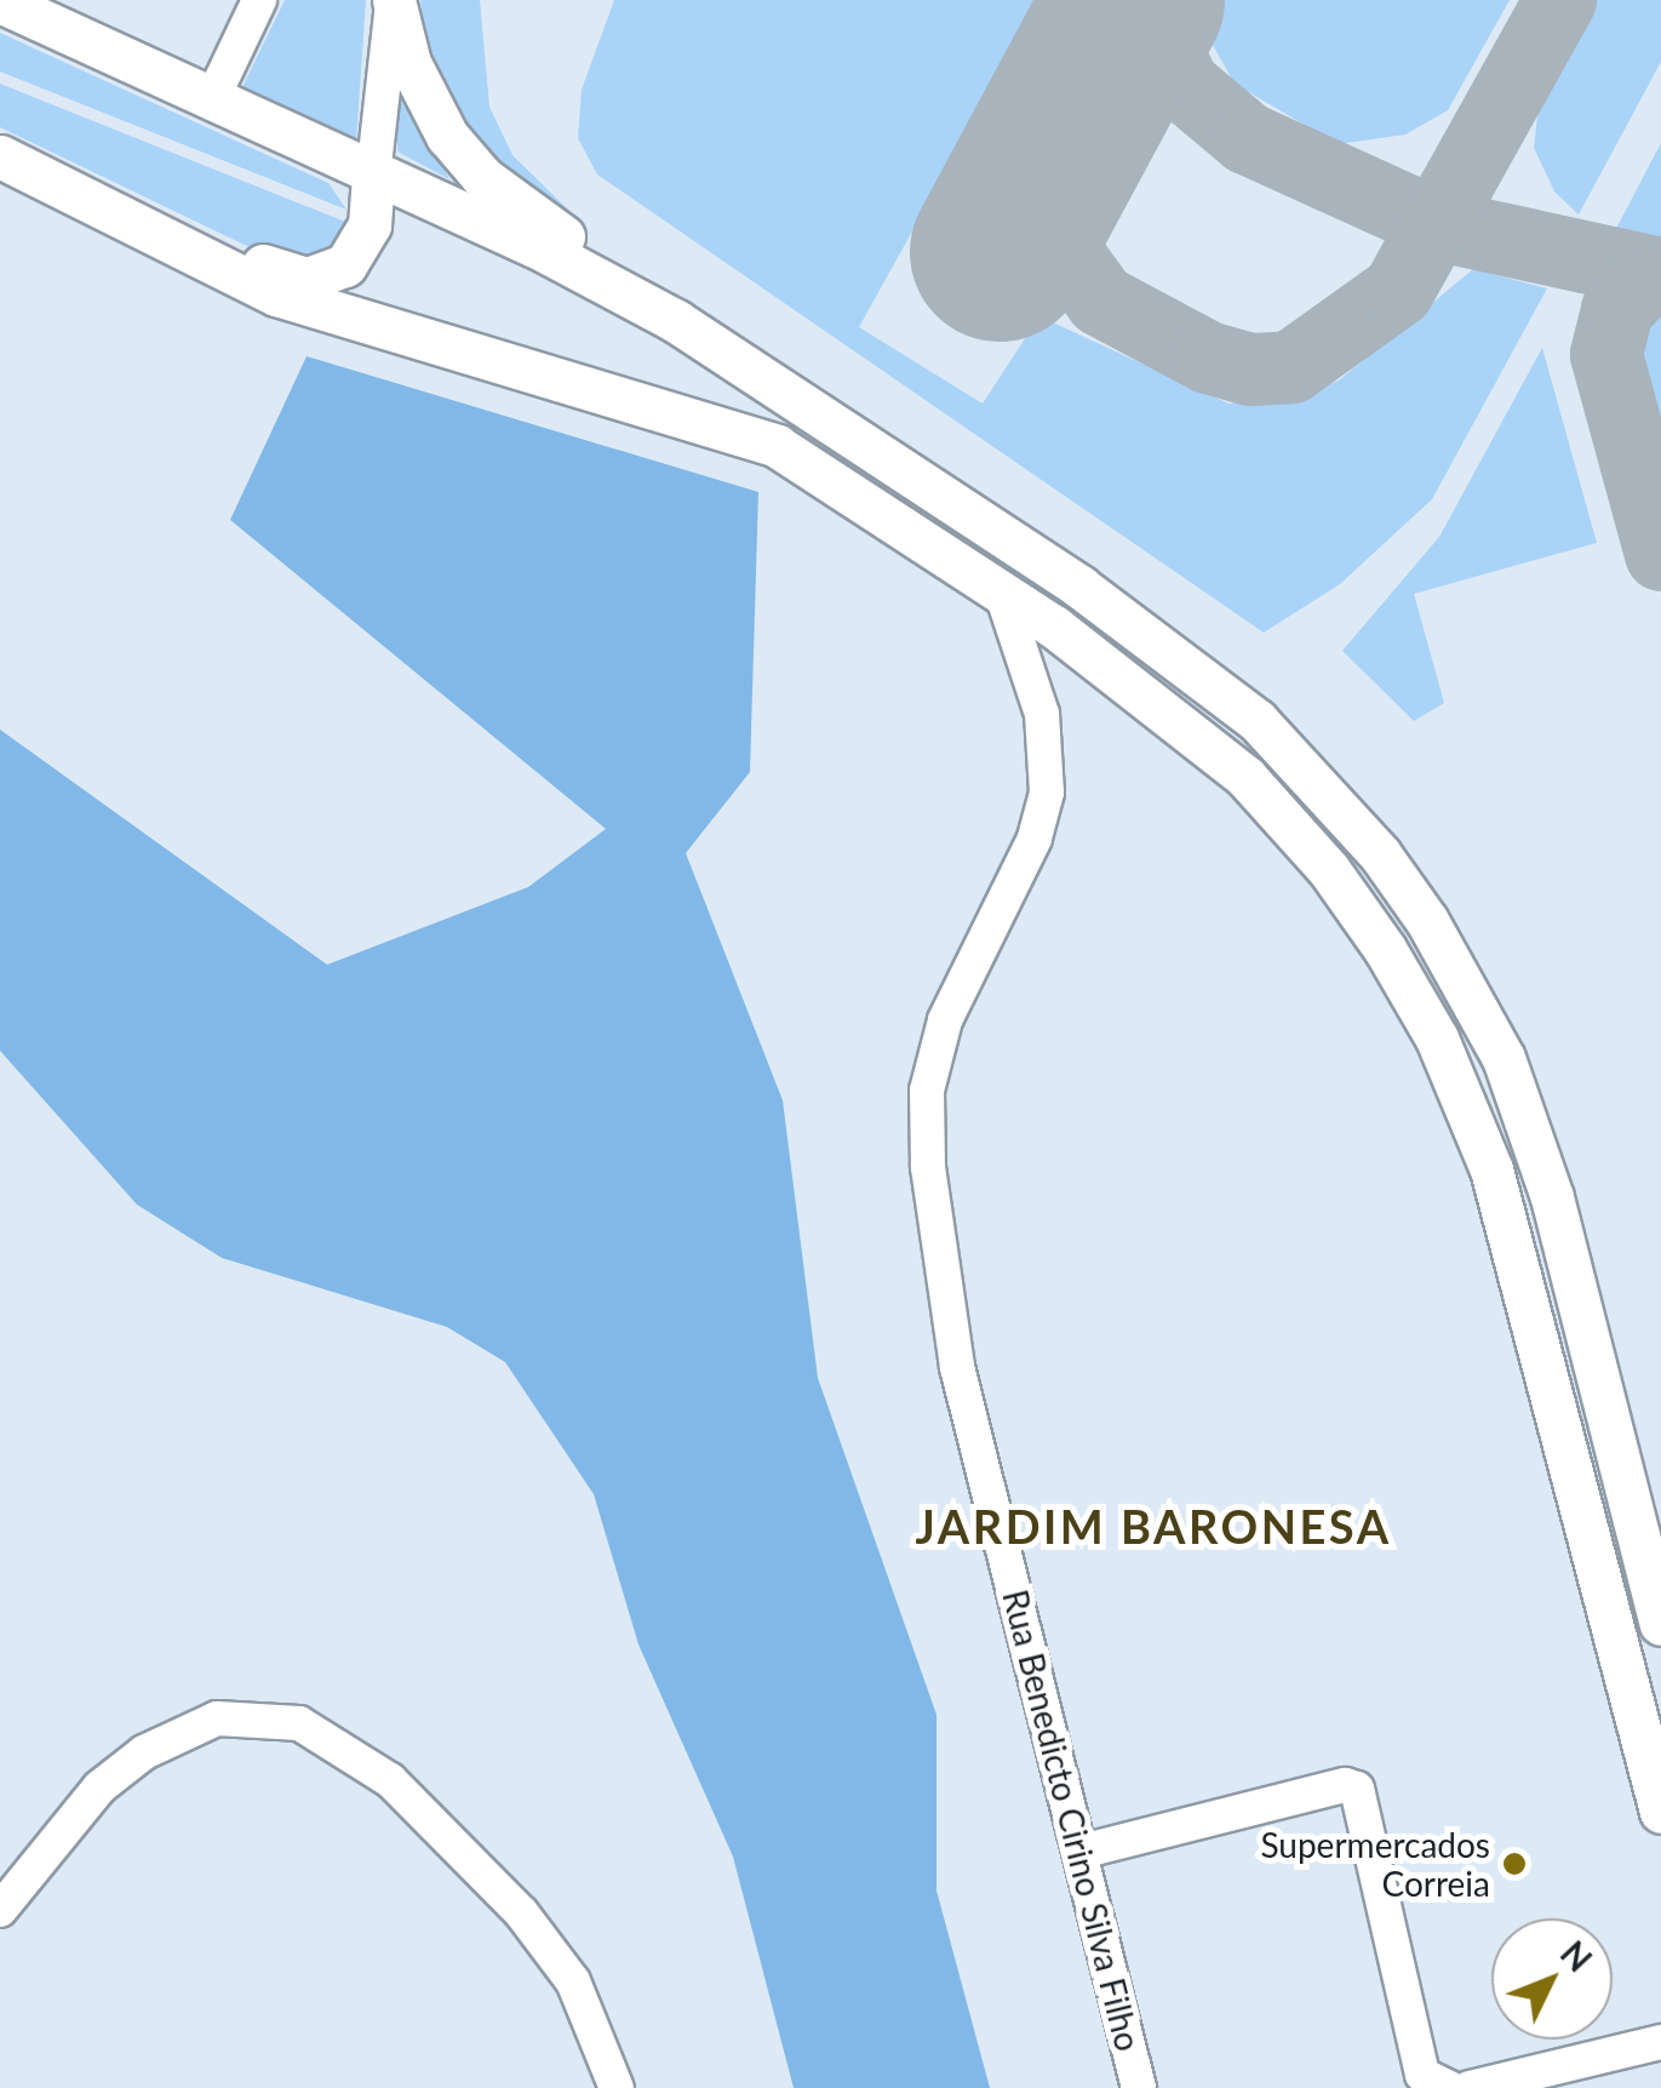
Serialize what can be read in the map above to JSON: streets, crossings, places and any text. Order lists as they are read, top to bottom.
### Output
{
  "streets": {
    "street": ["Rua Benedicto Cirino Silva Filho"]
  },
  "districts": ["JARDIM BARONESA"],
  "places": ["Supermercados Correia"],
  "north": "top right"
}
